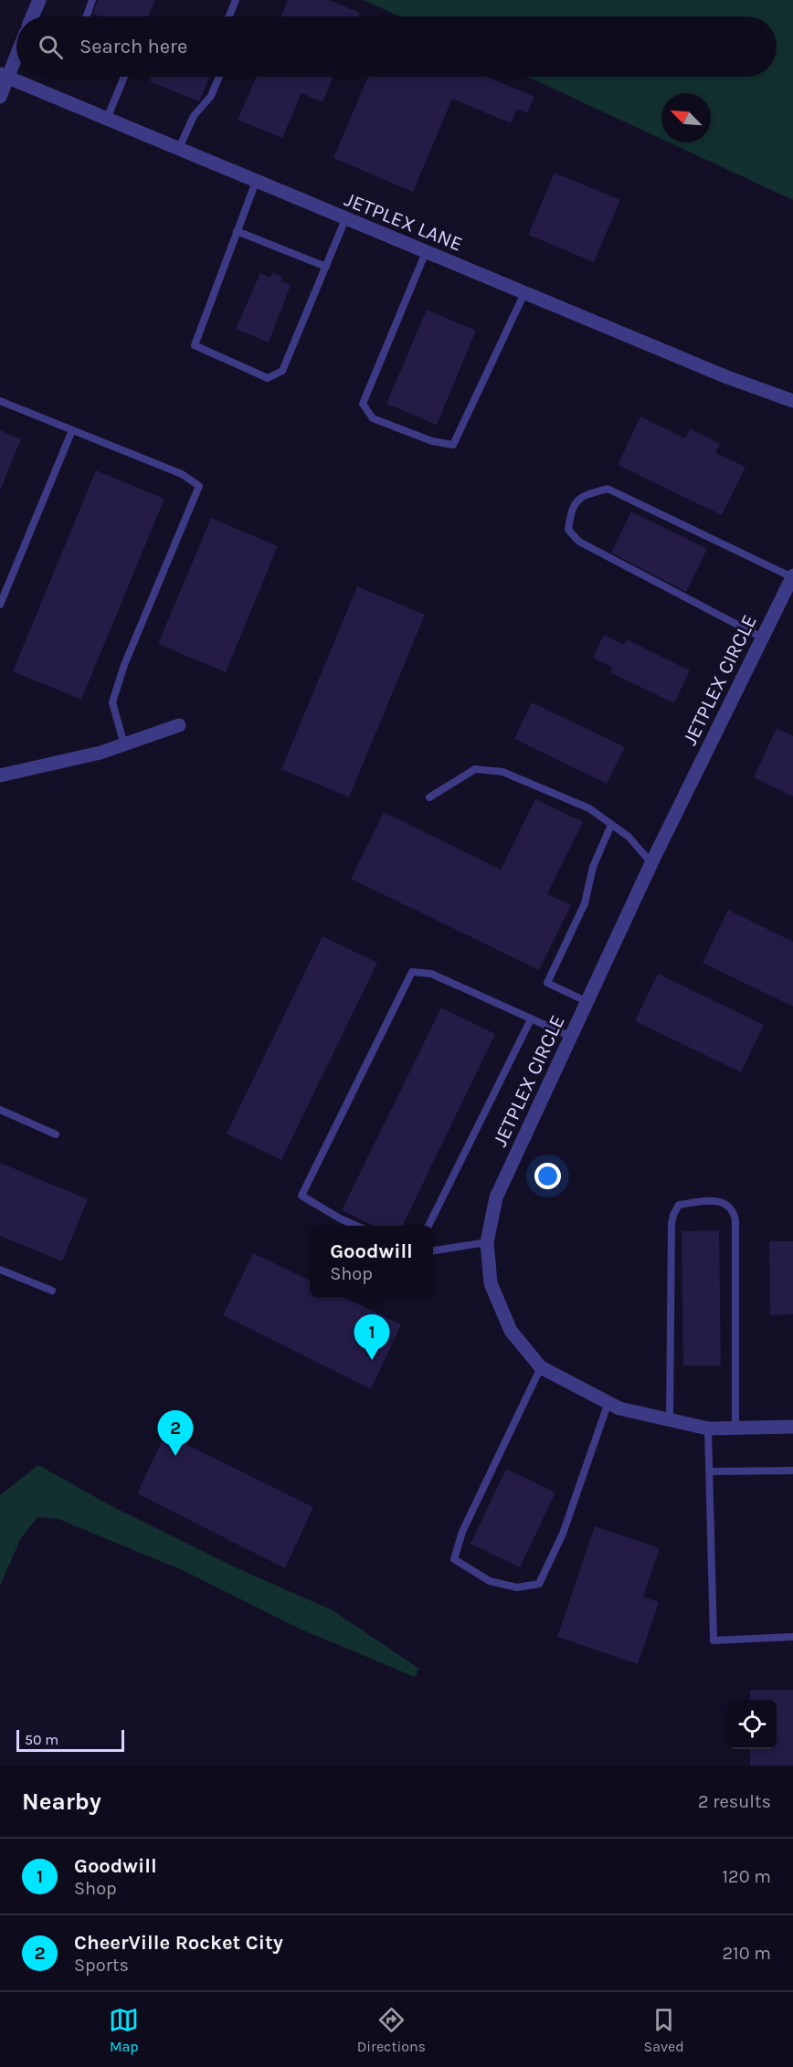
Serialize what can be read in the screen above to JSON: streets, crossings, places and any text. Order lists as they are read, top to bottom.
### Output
{
  "streets": {
    "street": ["JETPLEX LANE", "JETPLEX CIRCLE"]
  },
  "scale_bar": "50 m",
  "north": "top left",
  "page": {
    "search": "Search here",
    "popup": ["Goodwill", "Shop"],
    "pins": ["1", "2"],
    "scale": "50 m",
    "heading": ["Nearby", "2 results"],
    "list": [
      {
        "mark": "1",
        "name": "Goodwill",
        "note": "Shop",
        "value": "120 m"
      },
      {
        "mark": "2",
        "name": "CheerVille Rocket City",
        "note": "Sports",
        "value": "210 m"
      }
    ],
    "nav": ["Map", "Directions", "Saved"]
  }
}
